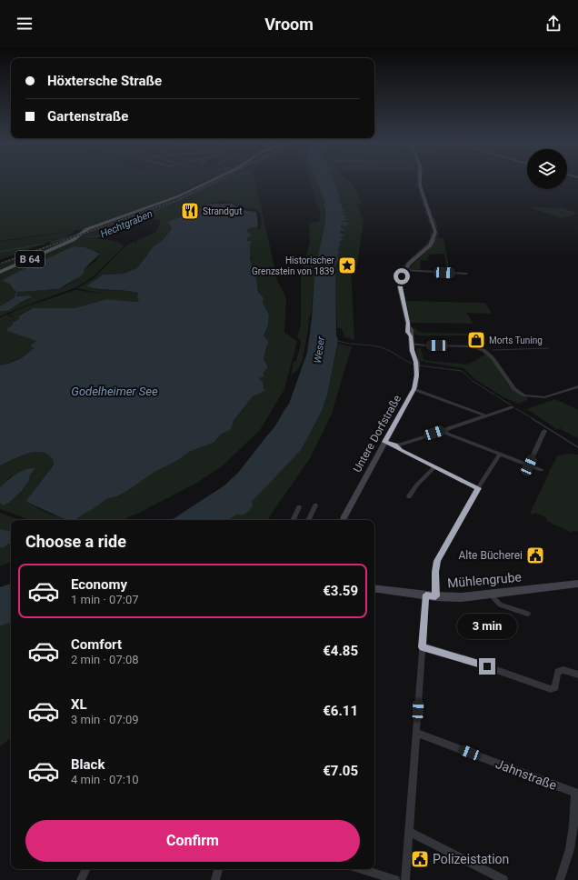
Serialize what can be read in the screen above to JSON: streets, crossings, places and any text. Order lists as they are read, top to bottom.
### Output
{
  "streets": {
    "main road": ["B 64"],
    "street": ["Untere Dorfstraße", "Mühlengrube", "Jahnstraße"]
  },
  "water": ["Hechtgraben", "Weser", "Godelheimer See"],
  "places": {
    "restaurant": ["Strandgut"],
    "place": ["Historischer Grenzstein von 1839"],
    "shop": ["Morts Tuning"],
    "public building": ["Alte Bücherei", "Polizeistation"]
  },
  "page": {
    "header": "Vroom",
    "banner": ["Höxtersche Straße", "Gartenstraße"],
    "heading": "Choose a ride",
    "list": [
      {
        "name": "Economy",
        "note": "1 min · 07:07",
        "value": "€3.59"
      },
      {
        "name": "Comfort",
        "note": "2 min · 07:08",
        "value": "€4.85"
      },
      {
        "name": "XL",
        "note": "3 min · 07:09",
        "value": "€6.11"
      },
      {
        "name": "Black",
        "note": "4 min · 07:10",
        "value": "€7.05"
      }
    ],
    "bubble": "3 min",
    "buttons": "Confirm"
  }
}
